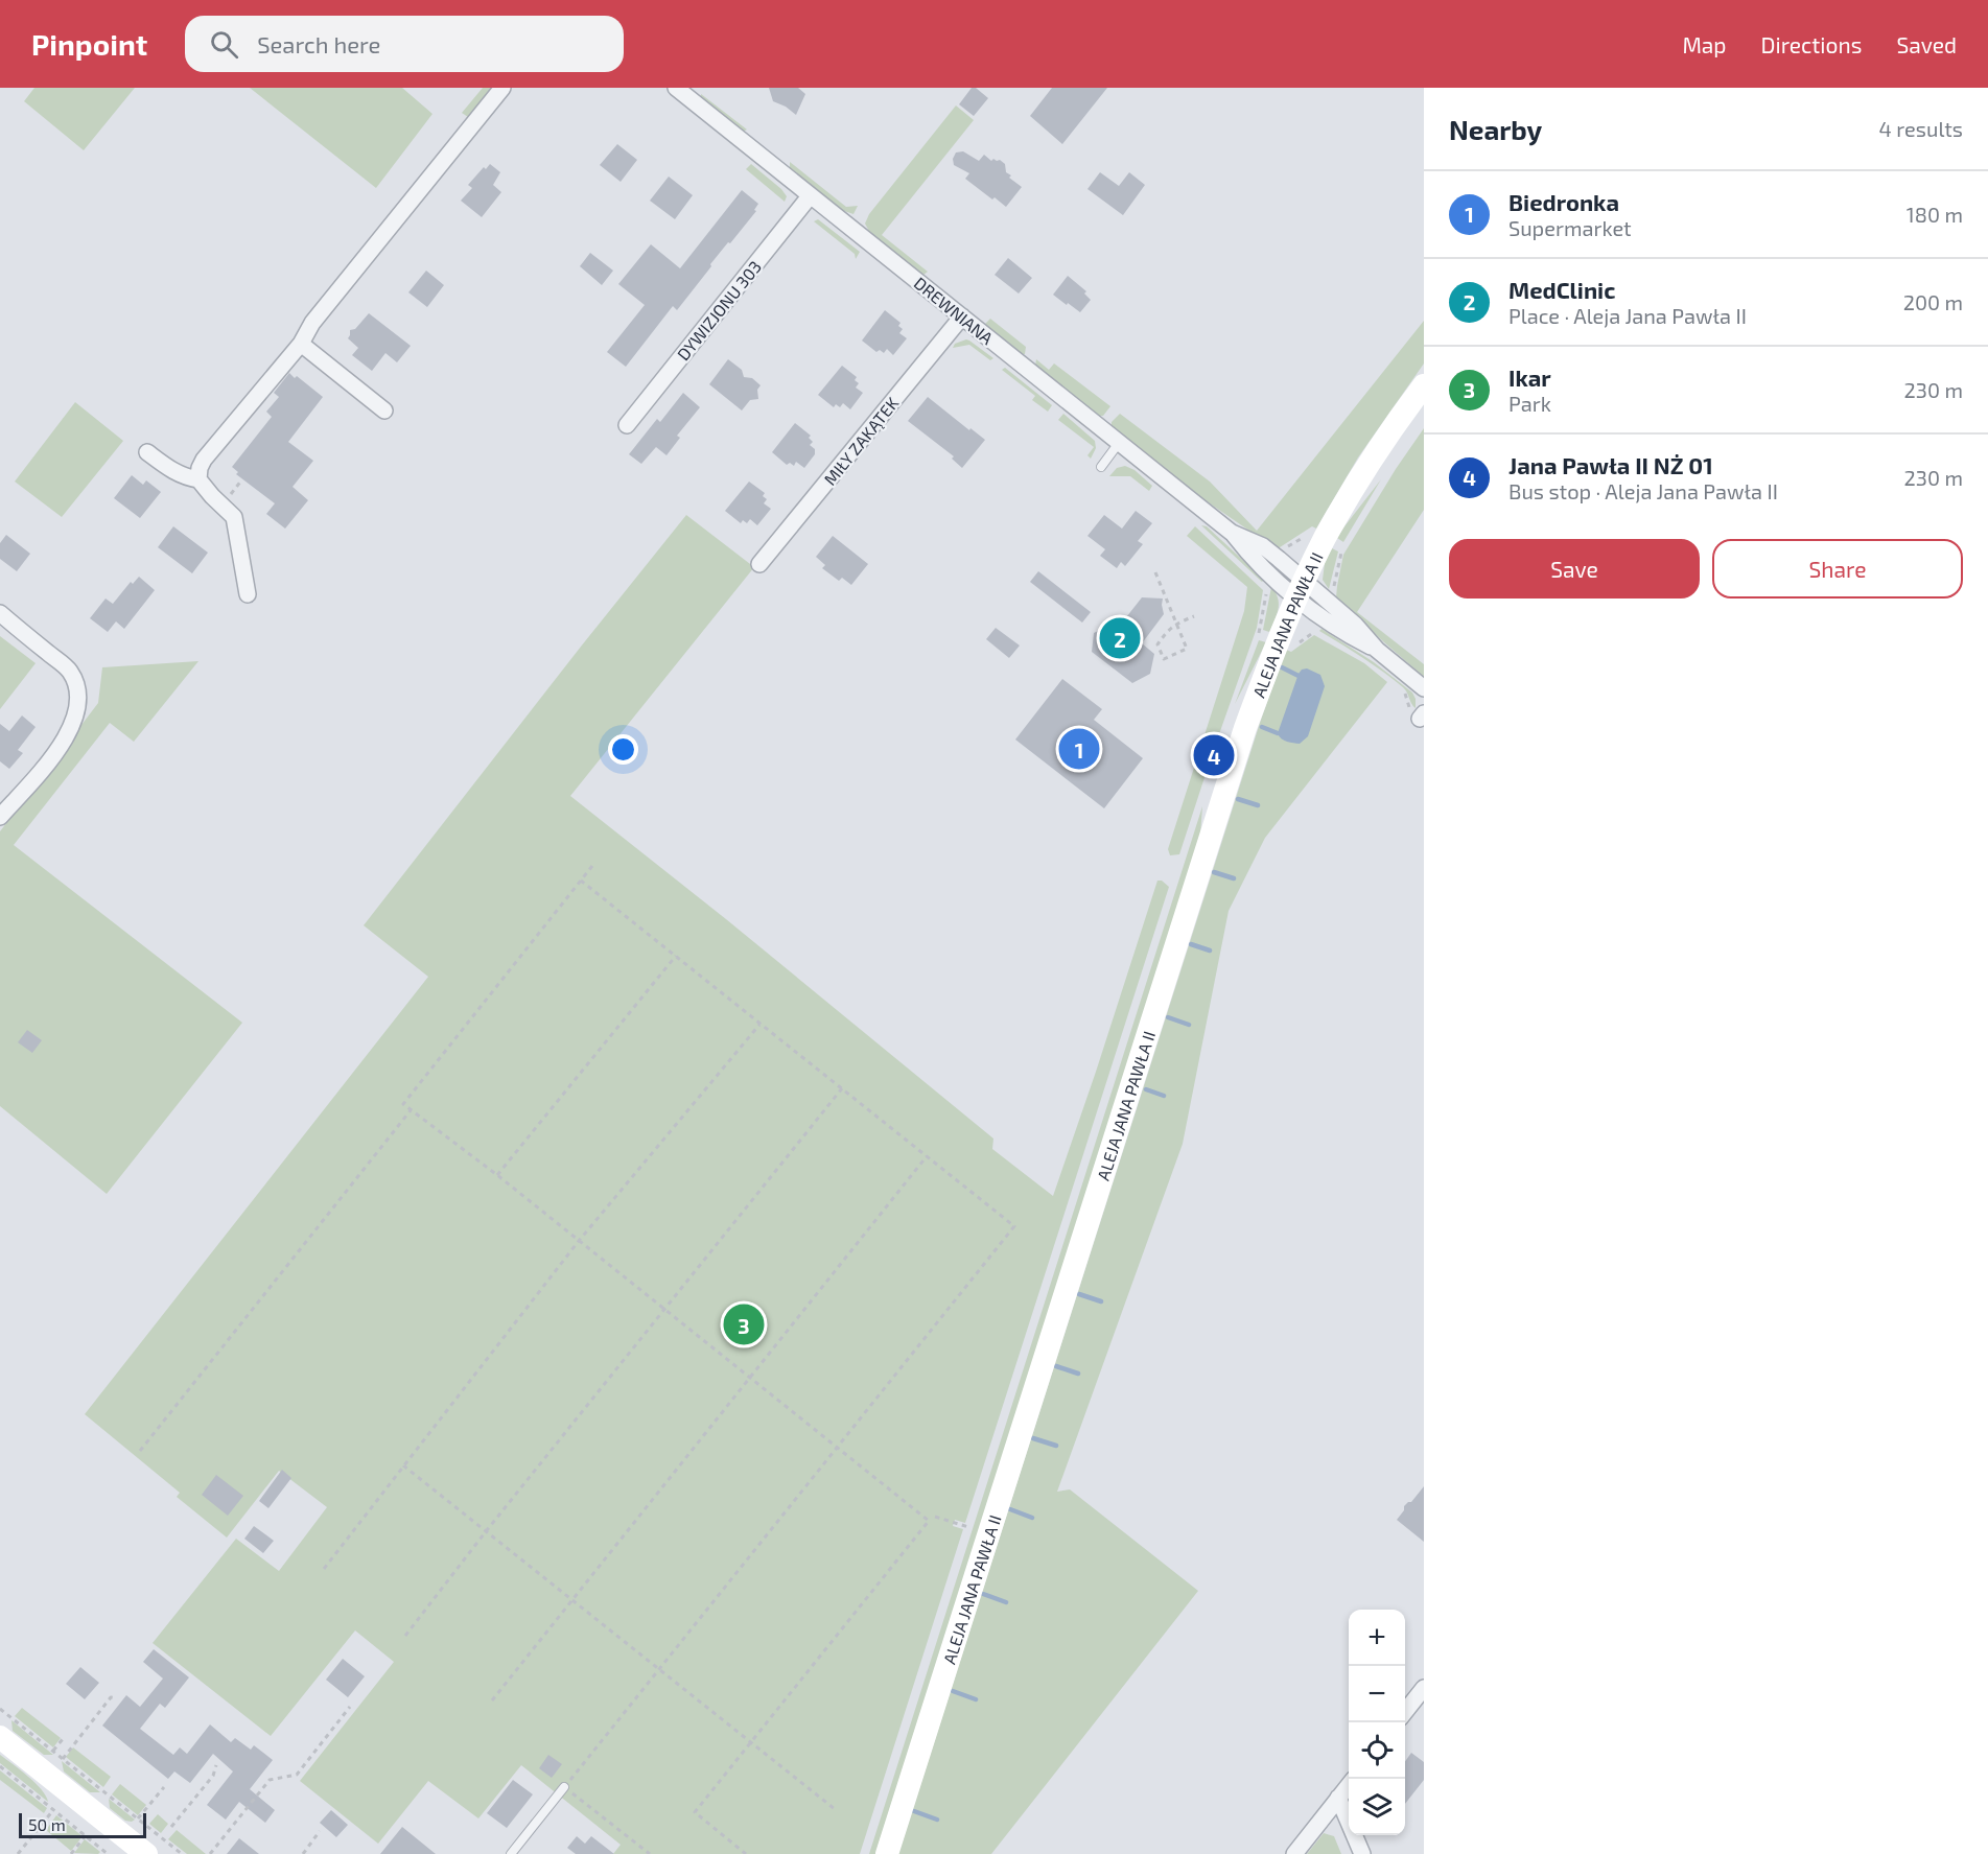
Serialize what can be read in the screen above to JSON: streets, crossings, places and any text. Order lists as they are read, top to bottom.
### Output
{
  "streets": {
    "street": [
      "DYWIZJONU 303",
      "DREWNIANA",
      "MIŁY ZAKĄTEK",
      "ALEJA JANA PAWŁA II"
    ]
  },
  "crossings": [
    ["DYWIZJONU 303", "DREWNIANA"],
    ["DREWNIANA", "MIŁY ZAKĄTEK"],
    ["DREWNIANA", "ALEJA JANA PAWŁA II"]
  ],
  "scale_bar": "50 m",
  "page": {
    "header": "Pinpoint",
    "search": "Search here",
    "nav": ["Map", "Directions", "Saved"],
    "heading": ["Nearby", "4 results"],
    "list": [
      {
        "mark": "1",
        "name": "Biedronka",
        "note": "Supermarket",
        "value": "180 m"
      },
      {
        "mark": "2",
        "name": "MedClinic",
        "note": "Place · Aleja Jana Pawła II",
        "value": "200 m"
      },
      {
        "mark": "3",
        "name": "Ikar",
        "note": "Park",
        "value": "230 m"
      },
      {
        "mark": "4",
        "name": "Jana Pawła II NŻ 01",
        "note": "Bus stop · Aleja Jana Pawła II",
        "value": "230 m"
      }
    ],
    "buttons": ["Save", "Share"],
    "pins": [
      "2",
      "1",
      "4",
      "3"
    ],
    "map_buttons": ["+", "−"],
    "scale": "50 m"
  }
}
